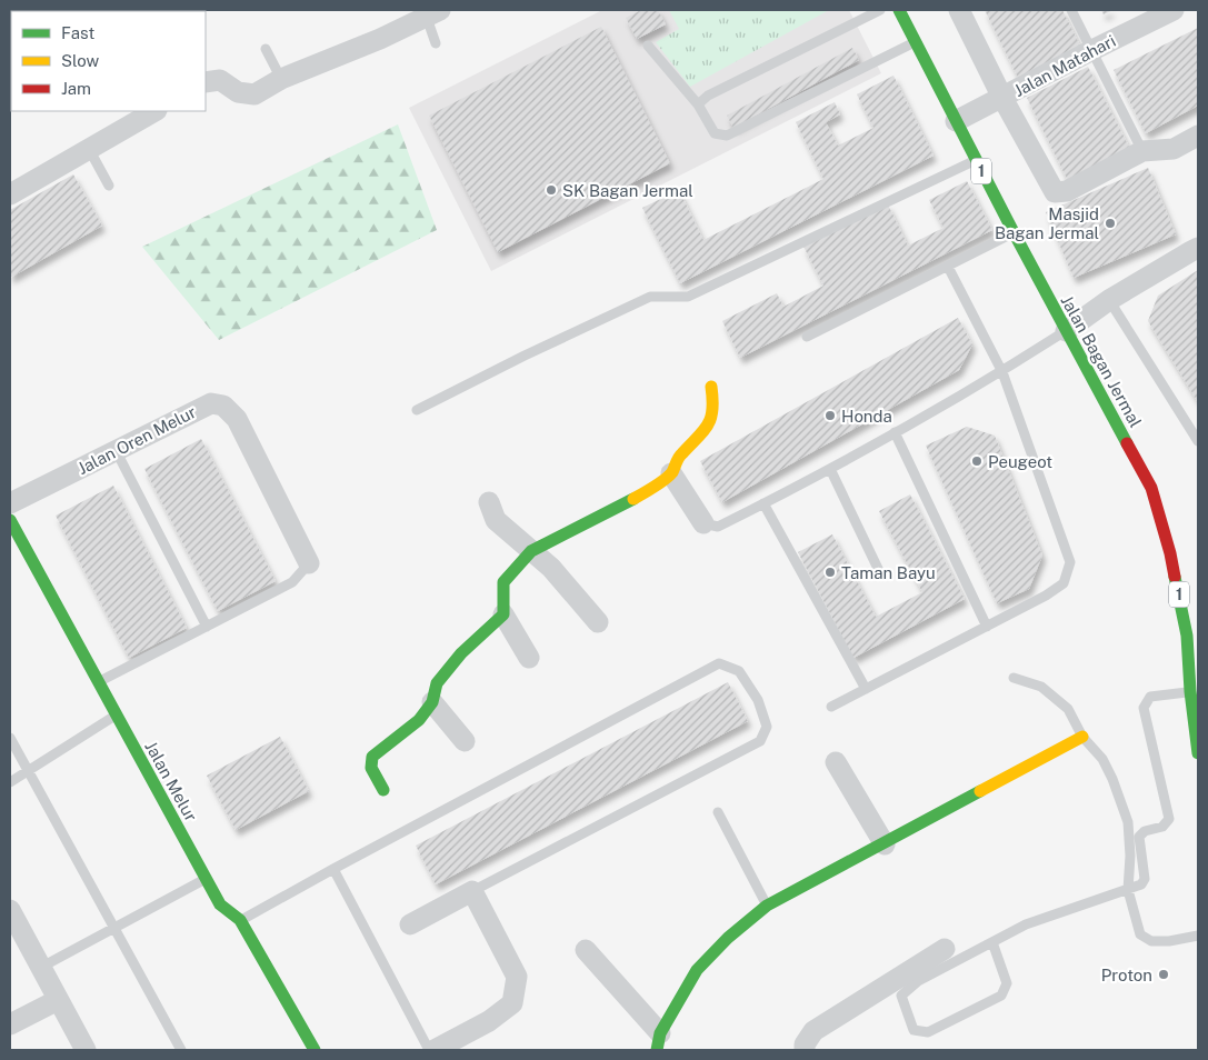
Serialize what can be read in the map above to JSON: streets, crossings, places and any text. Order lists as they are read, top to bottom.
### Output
{
  "streets": {
    "street": [
      "Jalan Matahari",
      "1",
      "Jalan Bagan Jermal",
      "Jalan Oren Melur",
      "Jalan Melur"
    ]
  },
  "crossings": [
    ["Jalan Matahari", "Jalan Bagan Jermal"]
  ],
  "places": [
    "SK Bagan Jermal",
    "Masjid Bagan Jermal",
    "Honda",
    "Peugeot",
    "Taman Bayu",
    "Proton"
  ],
  "legend": ["Fast", "Slow", "Jam"]
}
